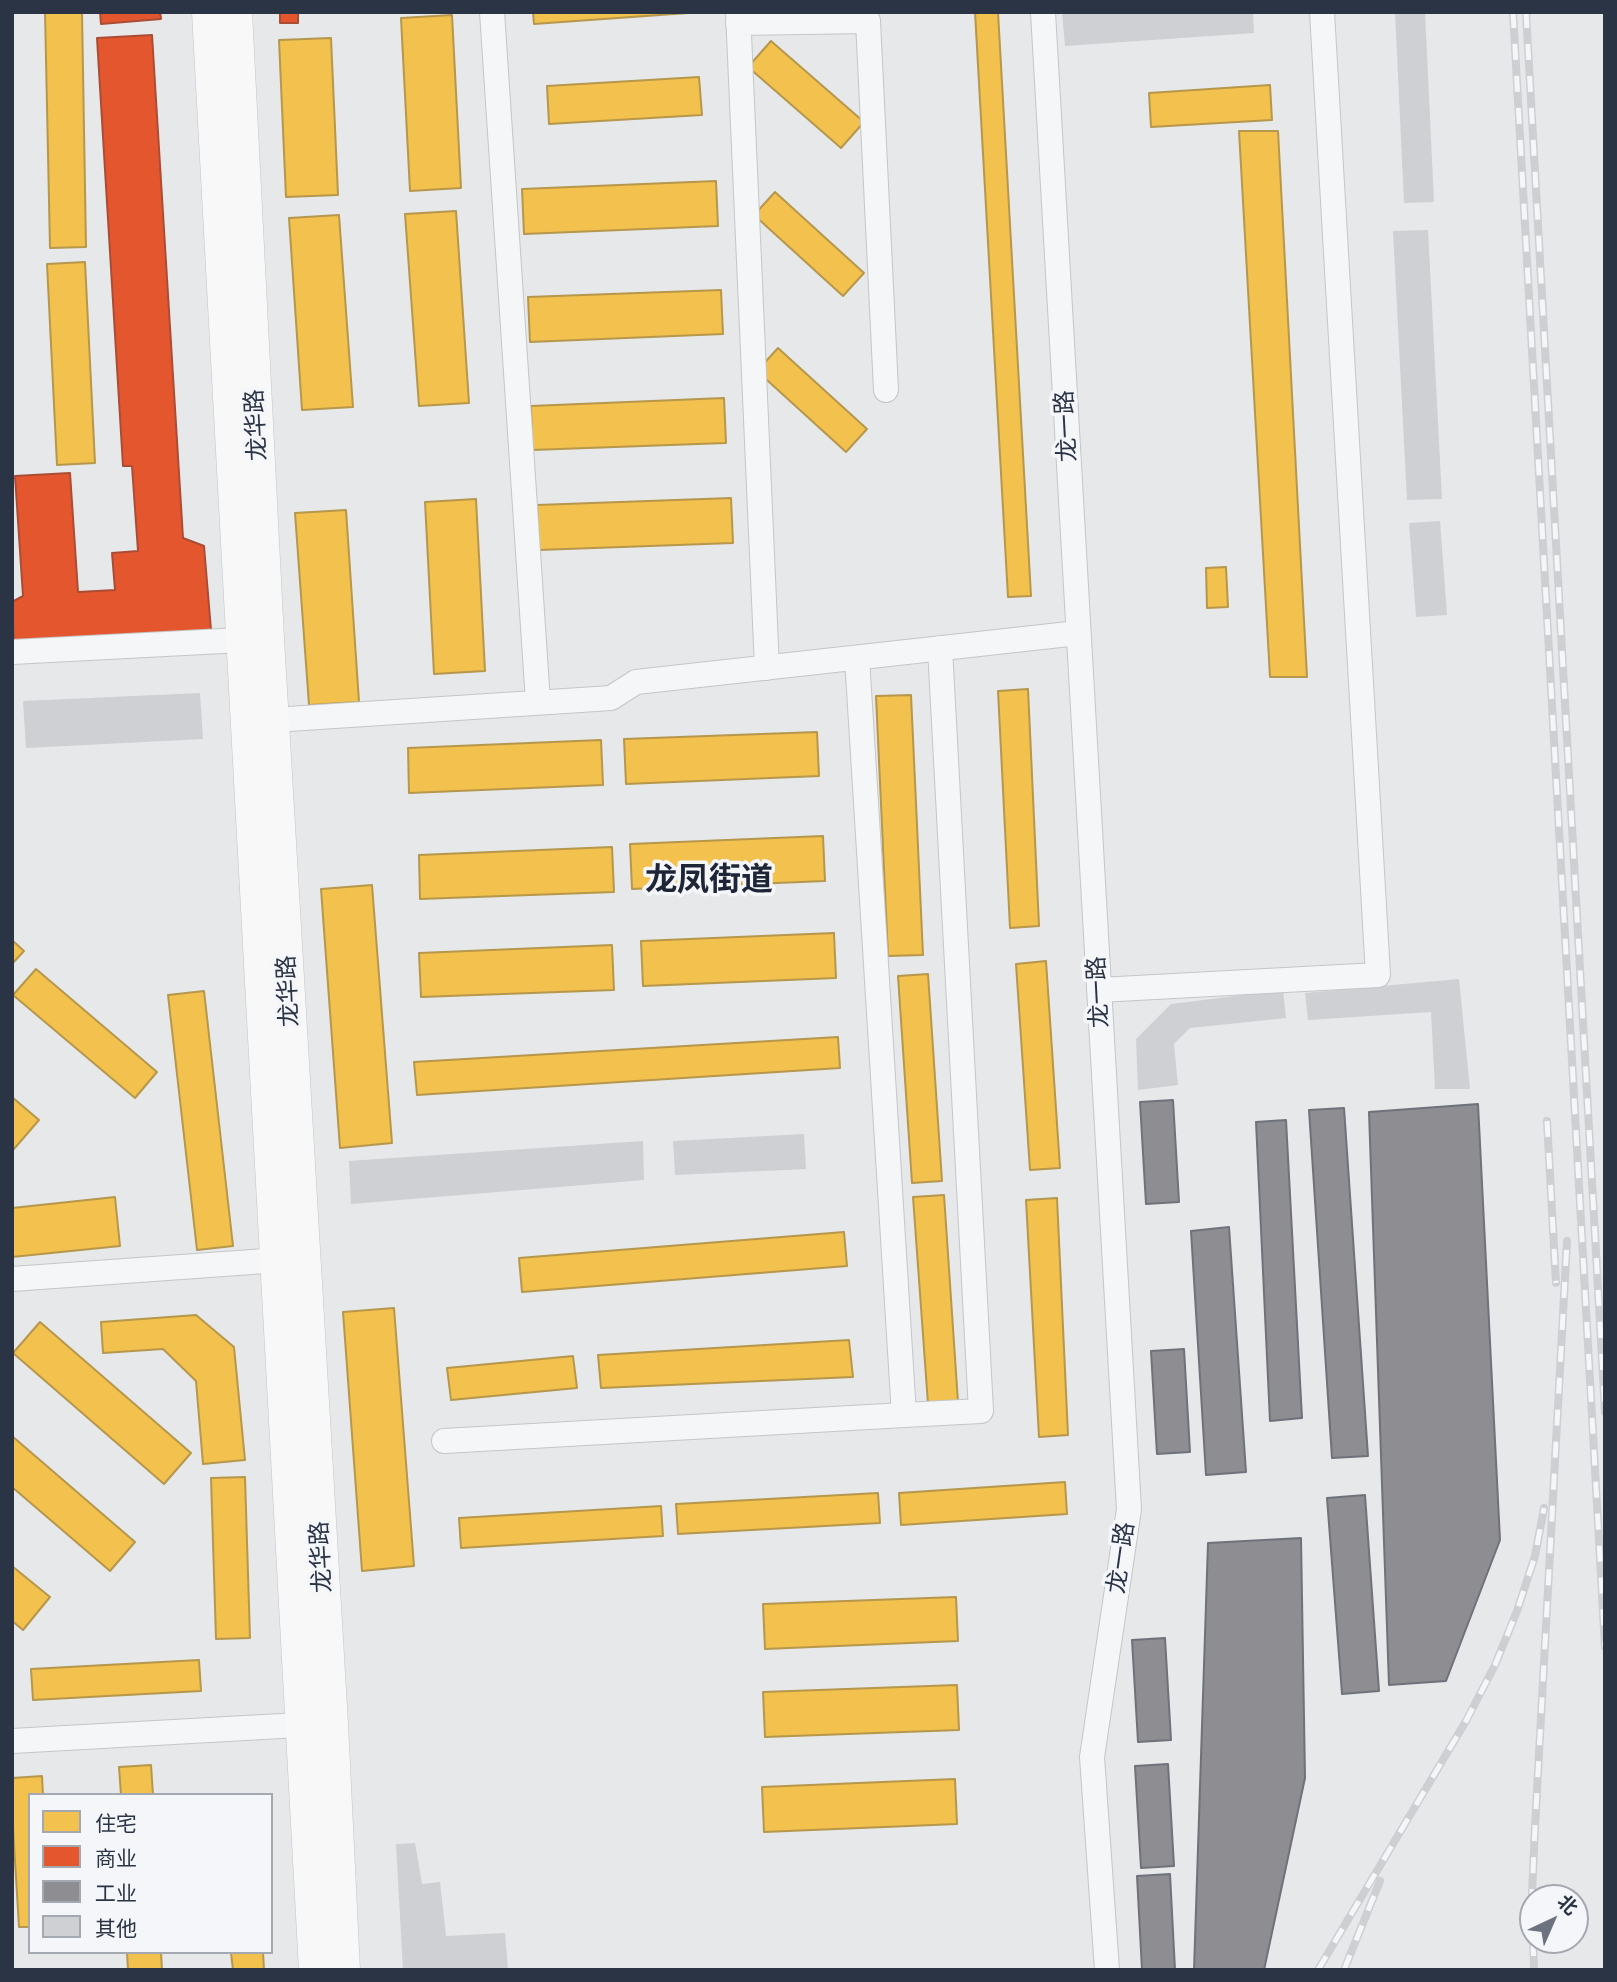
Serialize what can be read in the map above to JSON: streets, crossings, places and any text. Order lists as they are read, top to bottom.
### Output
{
  "streets": {
    "main road": ["龙华路"],
    "street": ["龙一路"]
  },
  "districts": ["龙凤街道"],
  "legend": [
    "住宅",
    "商业",
    "工业",
    "其他"
  ],
  "north": "top right"
}
